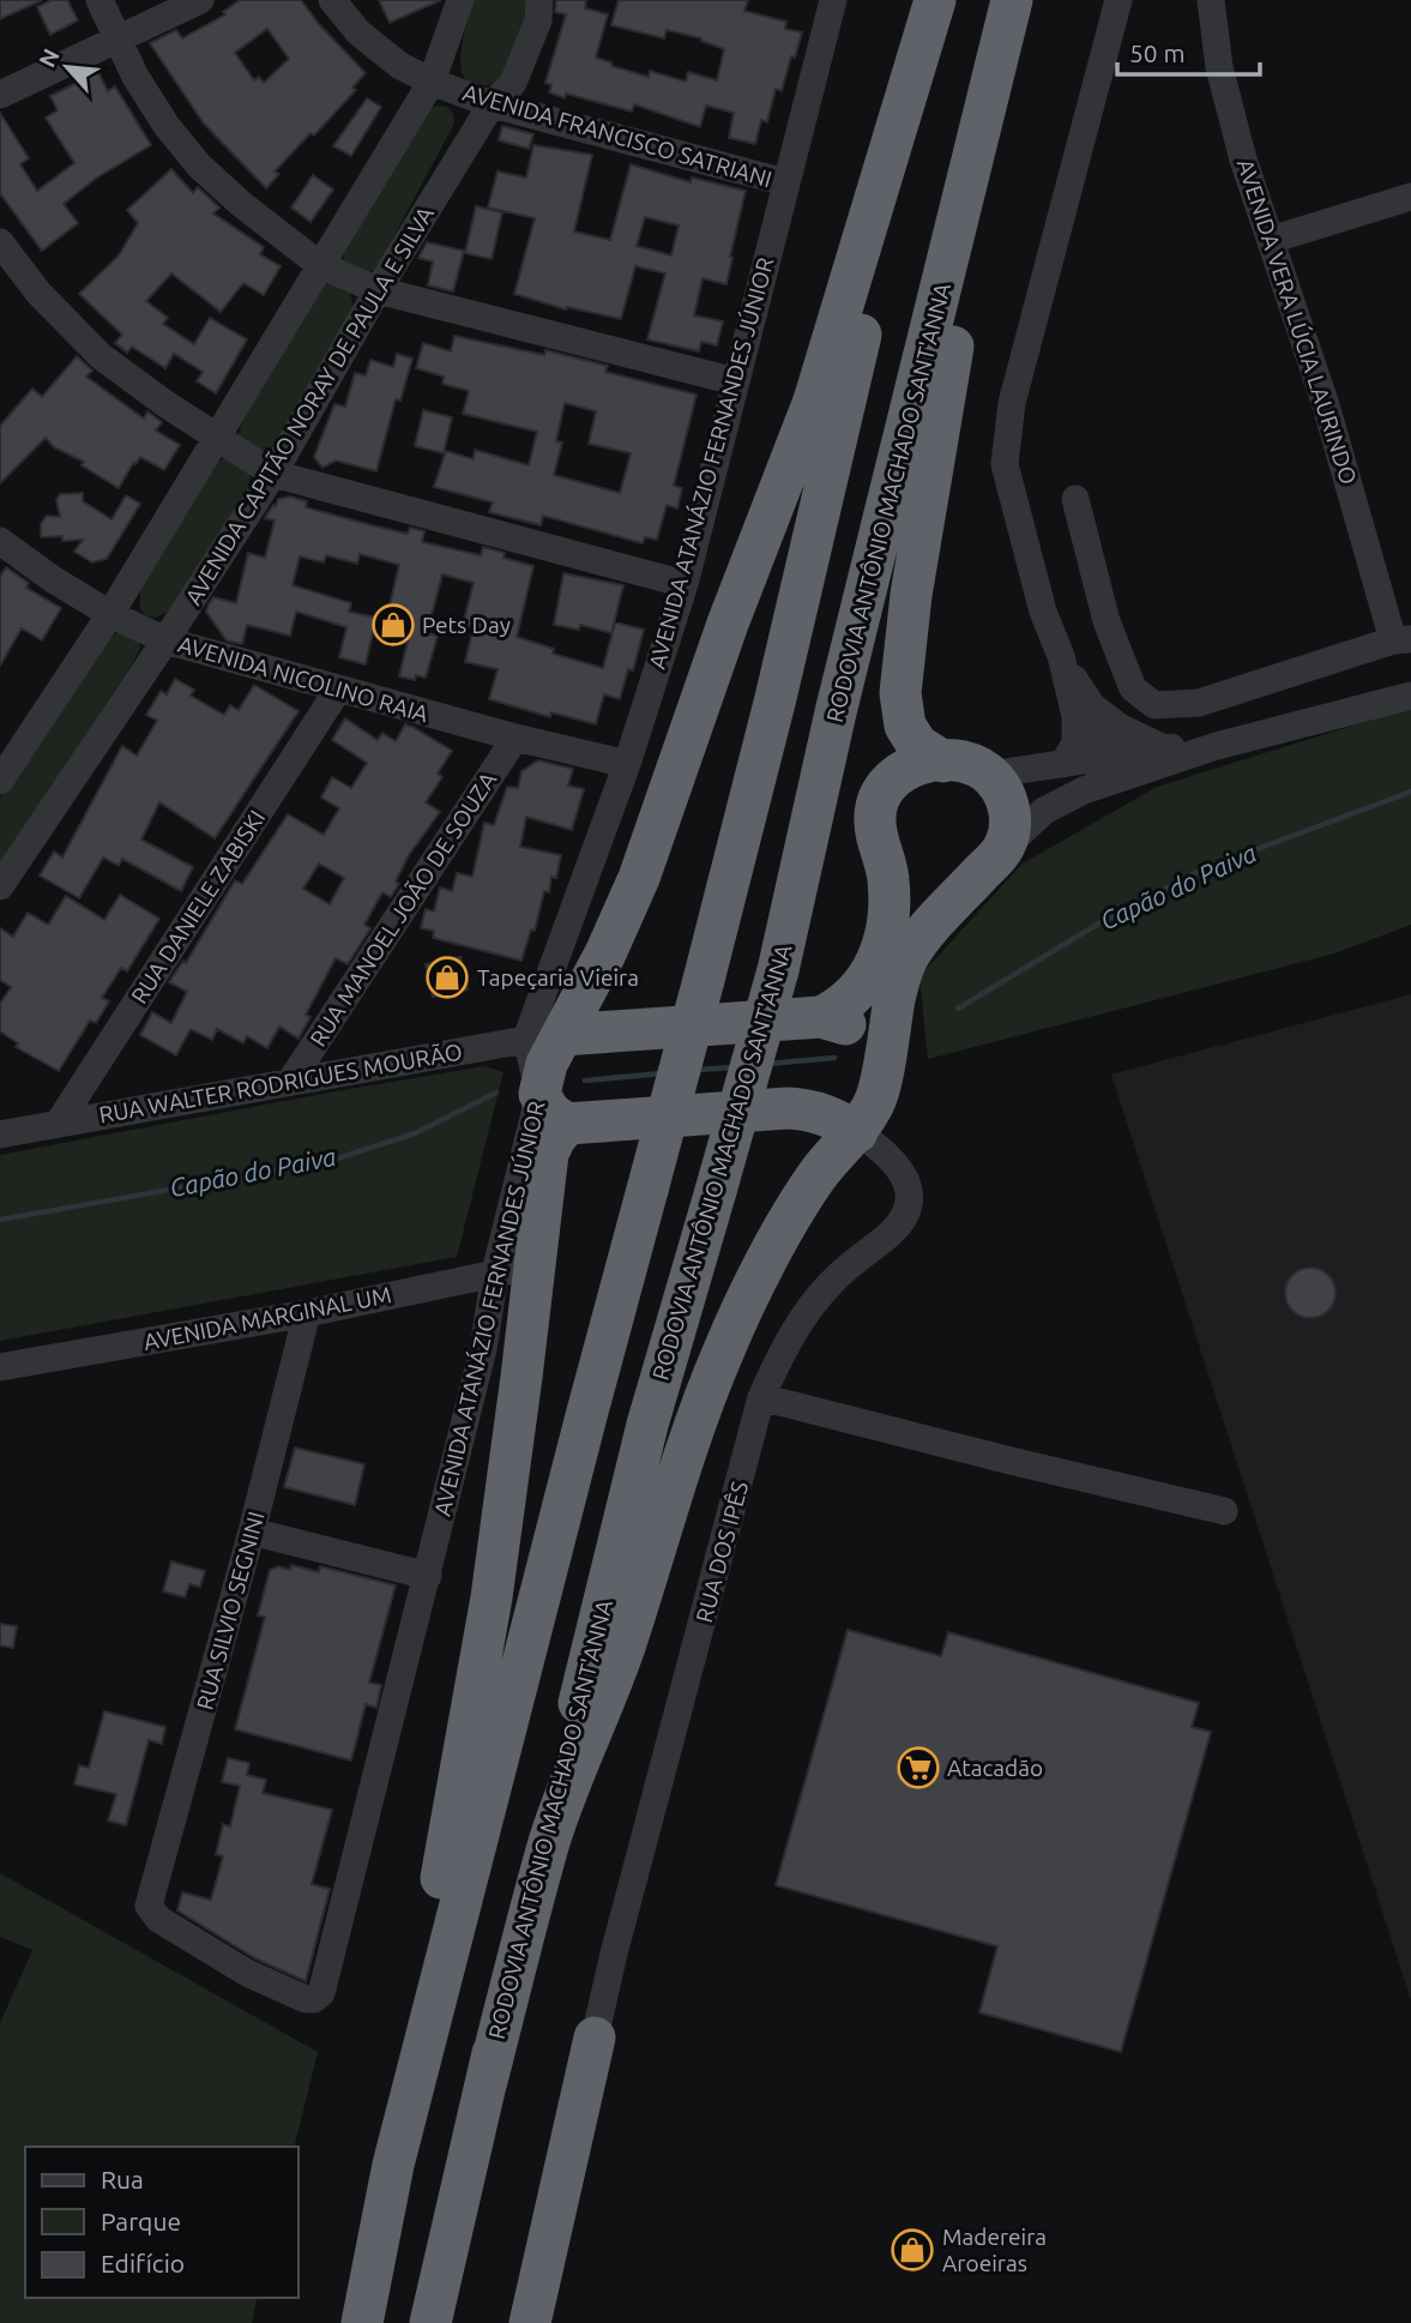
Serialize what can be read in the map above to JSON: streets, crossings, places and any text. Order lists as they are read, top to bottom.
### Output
{
  "streets": {
    "highway": ["RODOVIA ANTÔNIO MACHADO SANT'ANNA"],
    "street": [
      "AVENIDA FRANCISCO SATRIANI",
      "AVENIDA VERA LÚCIA LAURINDO",
      "AVENIDA CAPITÃO NORAY DE PAULA E SILVA",
      "AVENIDA ATANÁZIO FERNANDES JÚNIOR",
      "AVENIDA NICOLINO RAIA",
      "RUA DANIELE ZABISKI",
      "RUA MANOEL JOÃO DE SOUZA",
      "RUA WALTER RODRIGUES MOURÃO",
      "AVENIDA MARGINAL UM",
      "RUA DOS IPÊS",
      "RUA SILVIO SEGNINI"
    ]
  },
  "crossings": [
    ["AVENIDA FRANCISCO SATRIANI", "AVENIDA CAPITÃO NORAY DE PAULA E SILVA"],
    ["AVENIDA FRANCISCO SATRIANI", "AVENIDA ATANÁZIO FERNANDES JÚNIOR"],
    ["AVENIDA CAPITÃO NORAY DE PAULA E SILVA", "AVENIDA NICOLINO RAIA"],
    ["AVENIDA ATANÁZIO FERNANDES JÚNIOR", "AVENIDA NICOLINO RAIA"],
    ["AVENIDA ATANÁZIO FERNANDES JÚNIOR", "RUA WALTER RODRIGUES MOURÃO"],
    ["AVENIDA ATANÁZIO FERNANDES JÚNIOR", "AVENIDA MARGINAL UM"],
    ["AVENIDA ATANÁZIO FERNANDES JÚNIOR", "RUA SILVIO SEGNINI"],
    ["AVENIDA NICOLINO RAIA", "RUA DANIELE ZABISKI"],
    ["AVENIDA NICOLINO RAIA", "RUA MANOEL JOÃO DE SOUZA"],
    ["RUA DANIELE ZABISKI", "RUA WALTER RODRIGUES MOURÃO"],
    ["RUA MANOEL JOÃO DE SOUZA", "RUA WALTER RODRIGUES MOURÃO"],
    ["AVENIDA MARGINAL UM", "RUA SILVIO SEGNINI"]
  ],
  "water": ["Capão do Paiva"],
  "places": {
    "shop": ["Pets Day", "Tapeçaria Vieira", "Madereira Aroeiras"],
    "supermarket": ["Atacadão"]
  },
  "legend": ["Rua", "Parque", "Edifício"],
  "scale_bar": "50 m",
  "north": "top left"
}
